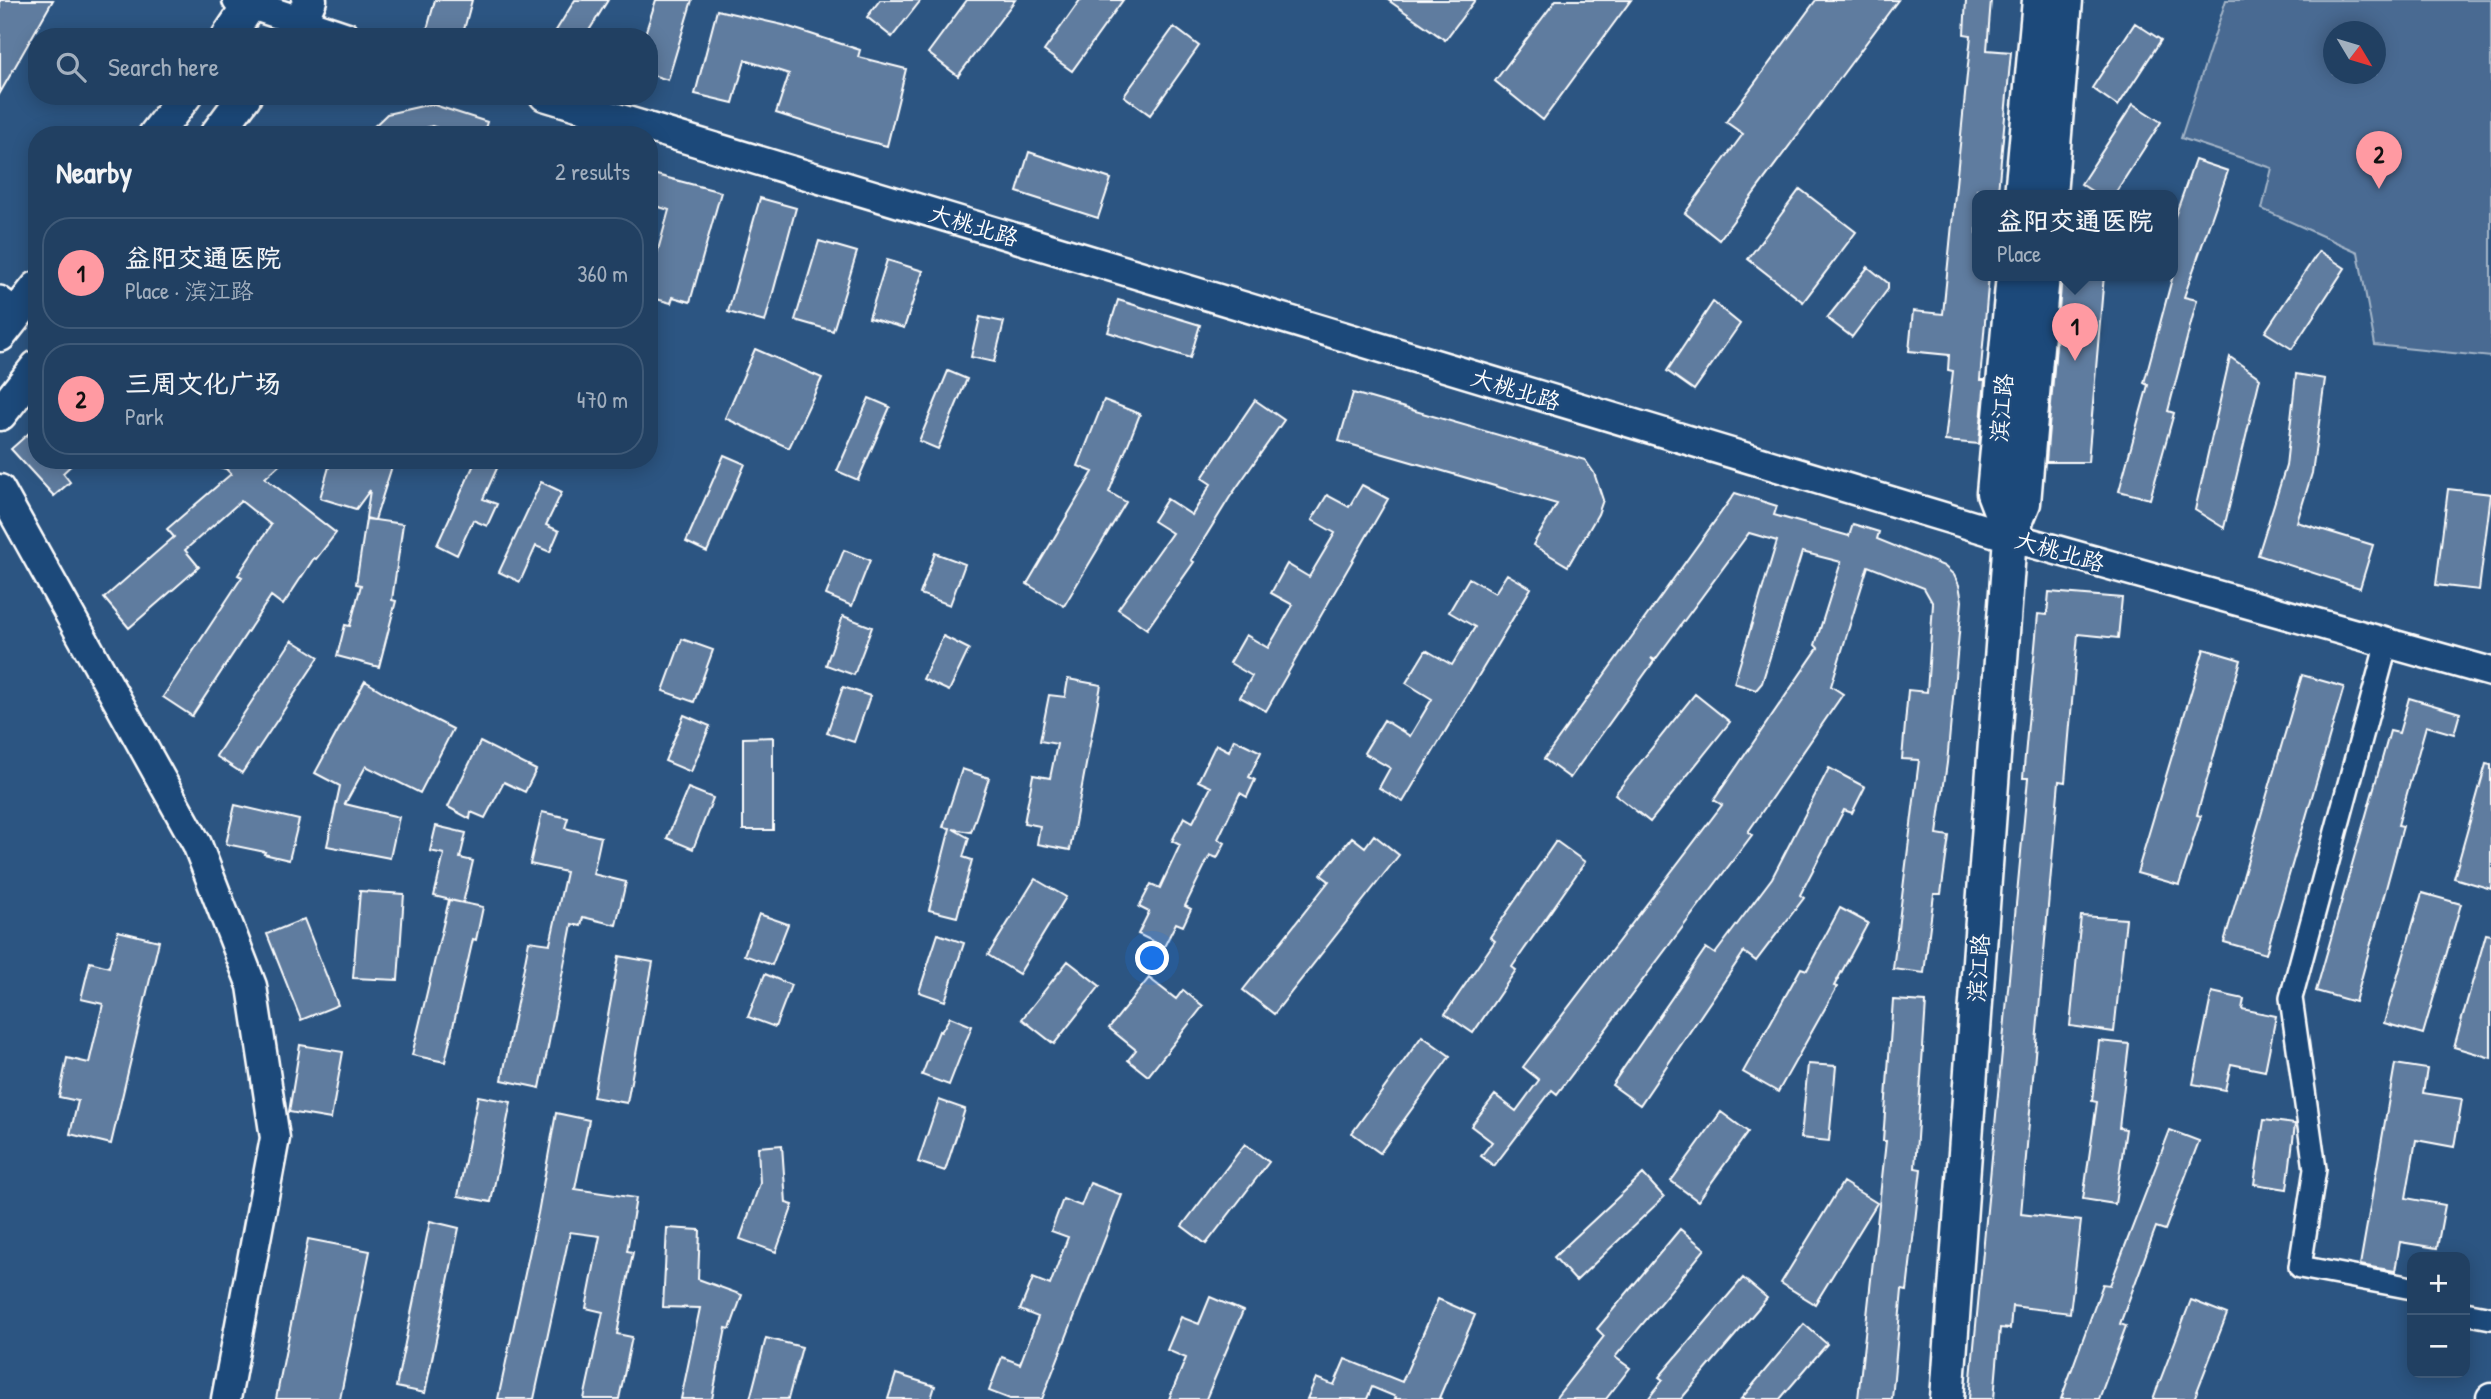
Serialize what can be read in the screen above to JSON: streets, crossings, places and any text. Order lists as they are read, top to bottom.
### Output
{
  "streets": {
    "main road": ["滨江路"],
    "street": ["大桃北路"]
  },
  "crossings": [
    ["大桃北路", "滨江路"]
  ],
  "north": "bottom right",
  "page": {
    "search": "Search here",
    "heading": ["Nearby", "2 results"],
    "pins": ["2", "1"],
    "popup": ["益阳交通医院", "Place"],
    "list": [
      {
        "mark": "1",
        "name": "益阳交通医院",
        "note": "Place · 滨江路",
        "value": "360 m"
      },
      {
        "mark": "2",
        "name": "三周文化广场",
        "note": "Park",
        "value": "470 m"
      }
    ],
    "map_buttons": ["+", "−"]
  }
}
